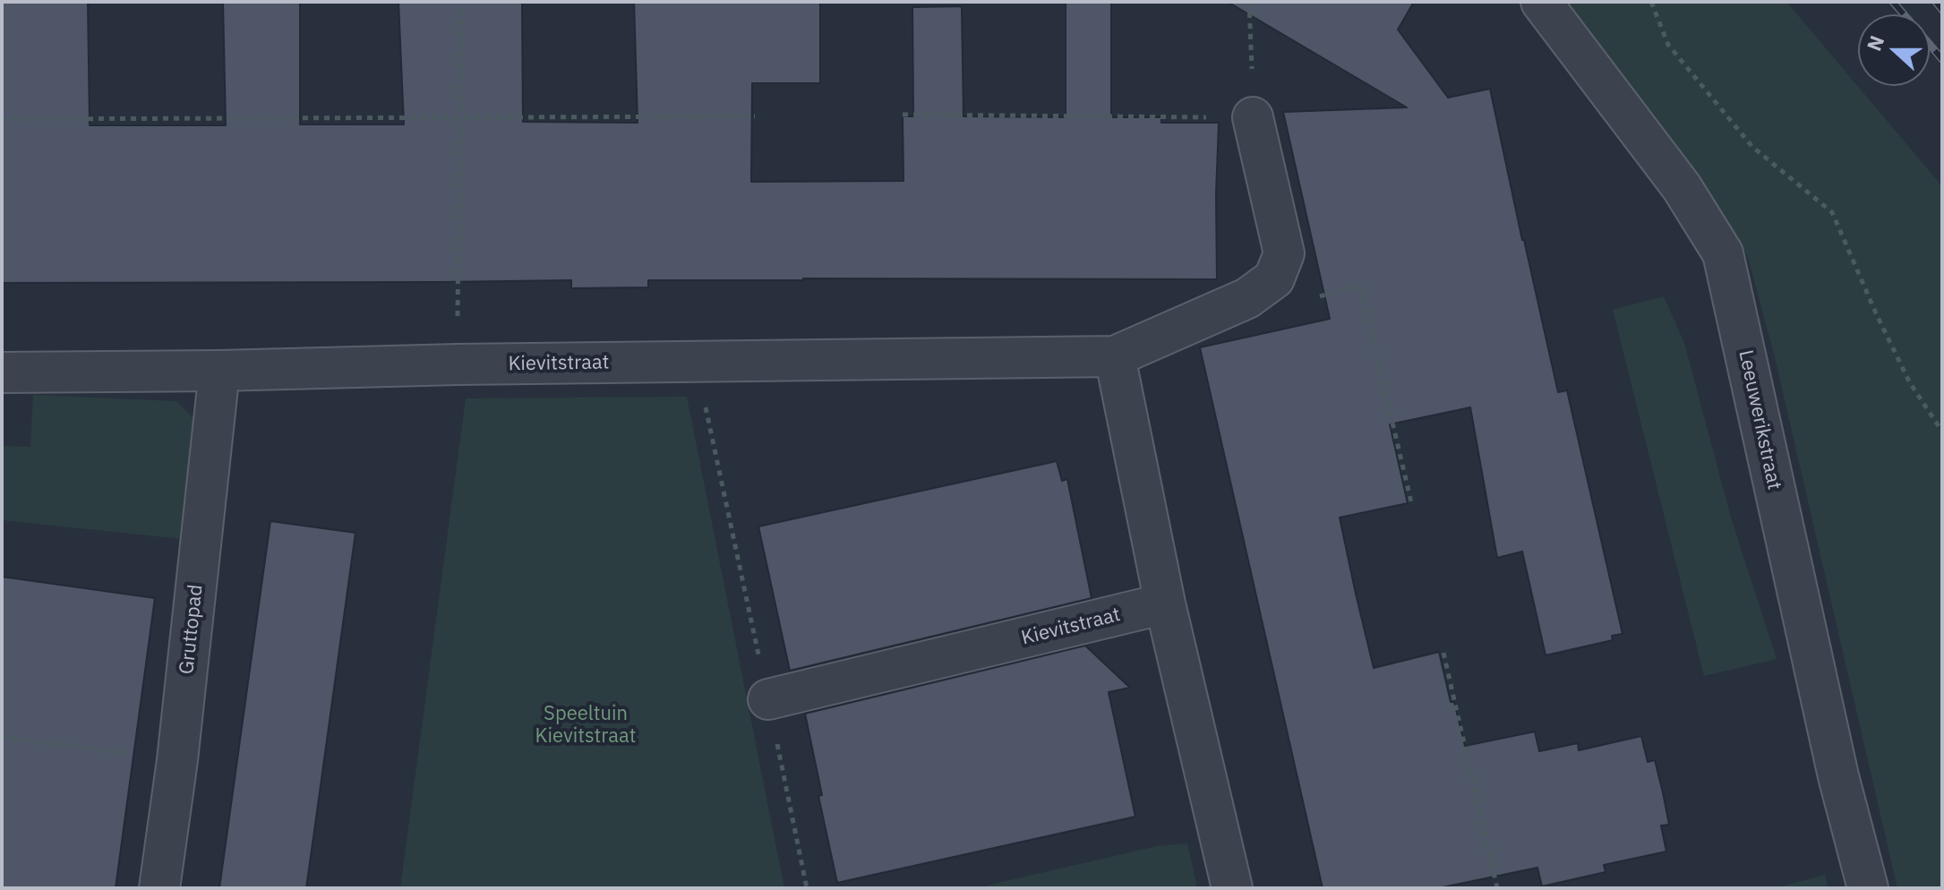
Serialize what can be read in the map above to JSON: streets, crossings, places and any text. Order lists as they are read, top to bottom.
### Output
{
  "streets": {
    "street": ["Kievitstraat", "Leeuwerikstraat", "Gruttopad"]
  },
  "crossings": [
    ["Kievitstraat", "Gruttopad"]
  ],
  "parks": ["Speeltuin Kievitstraat"],
  "north": "left"
}
